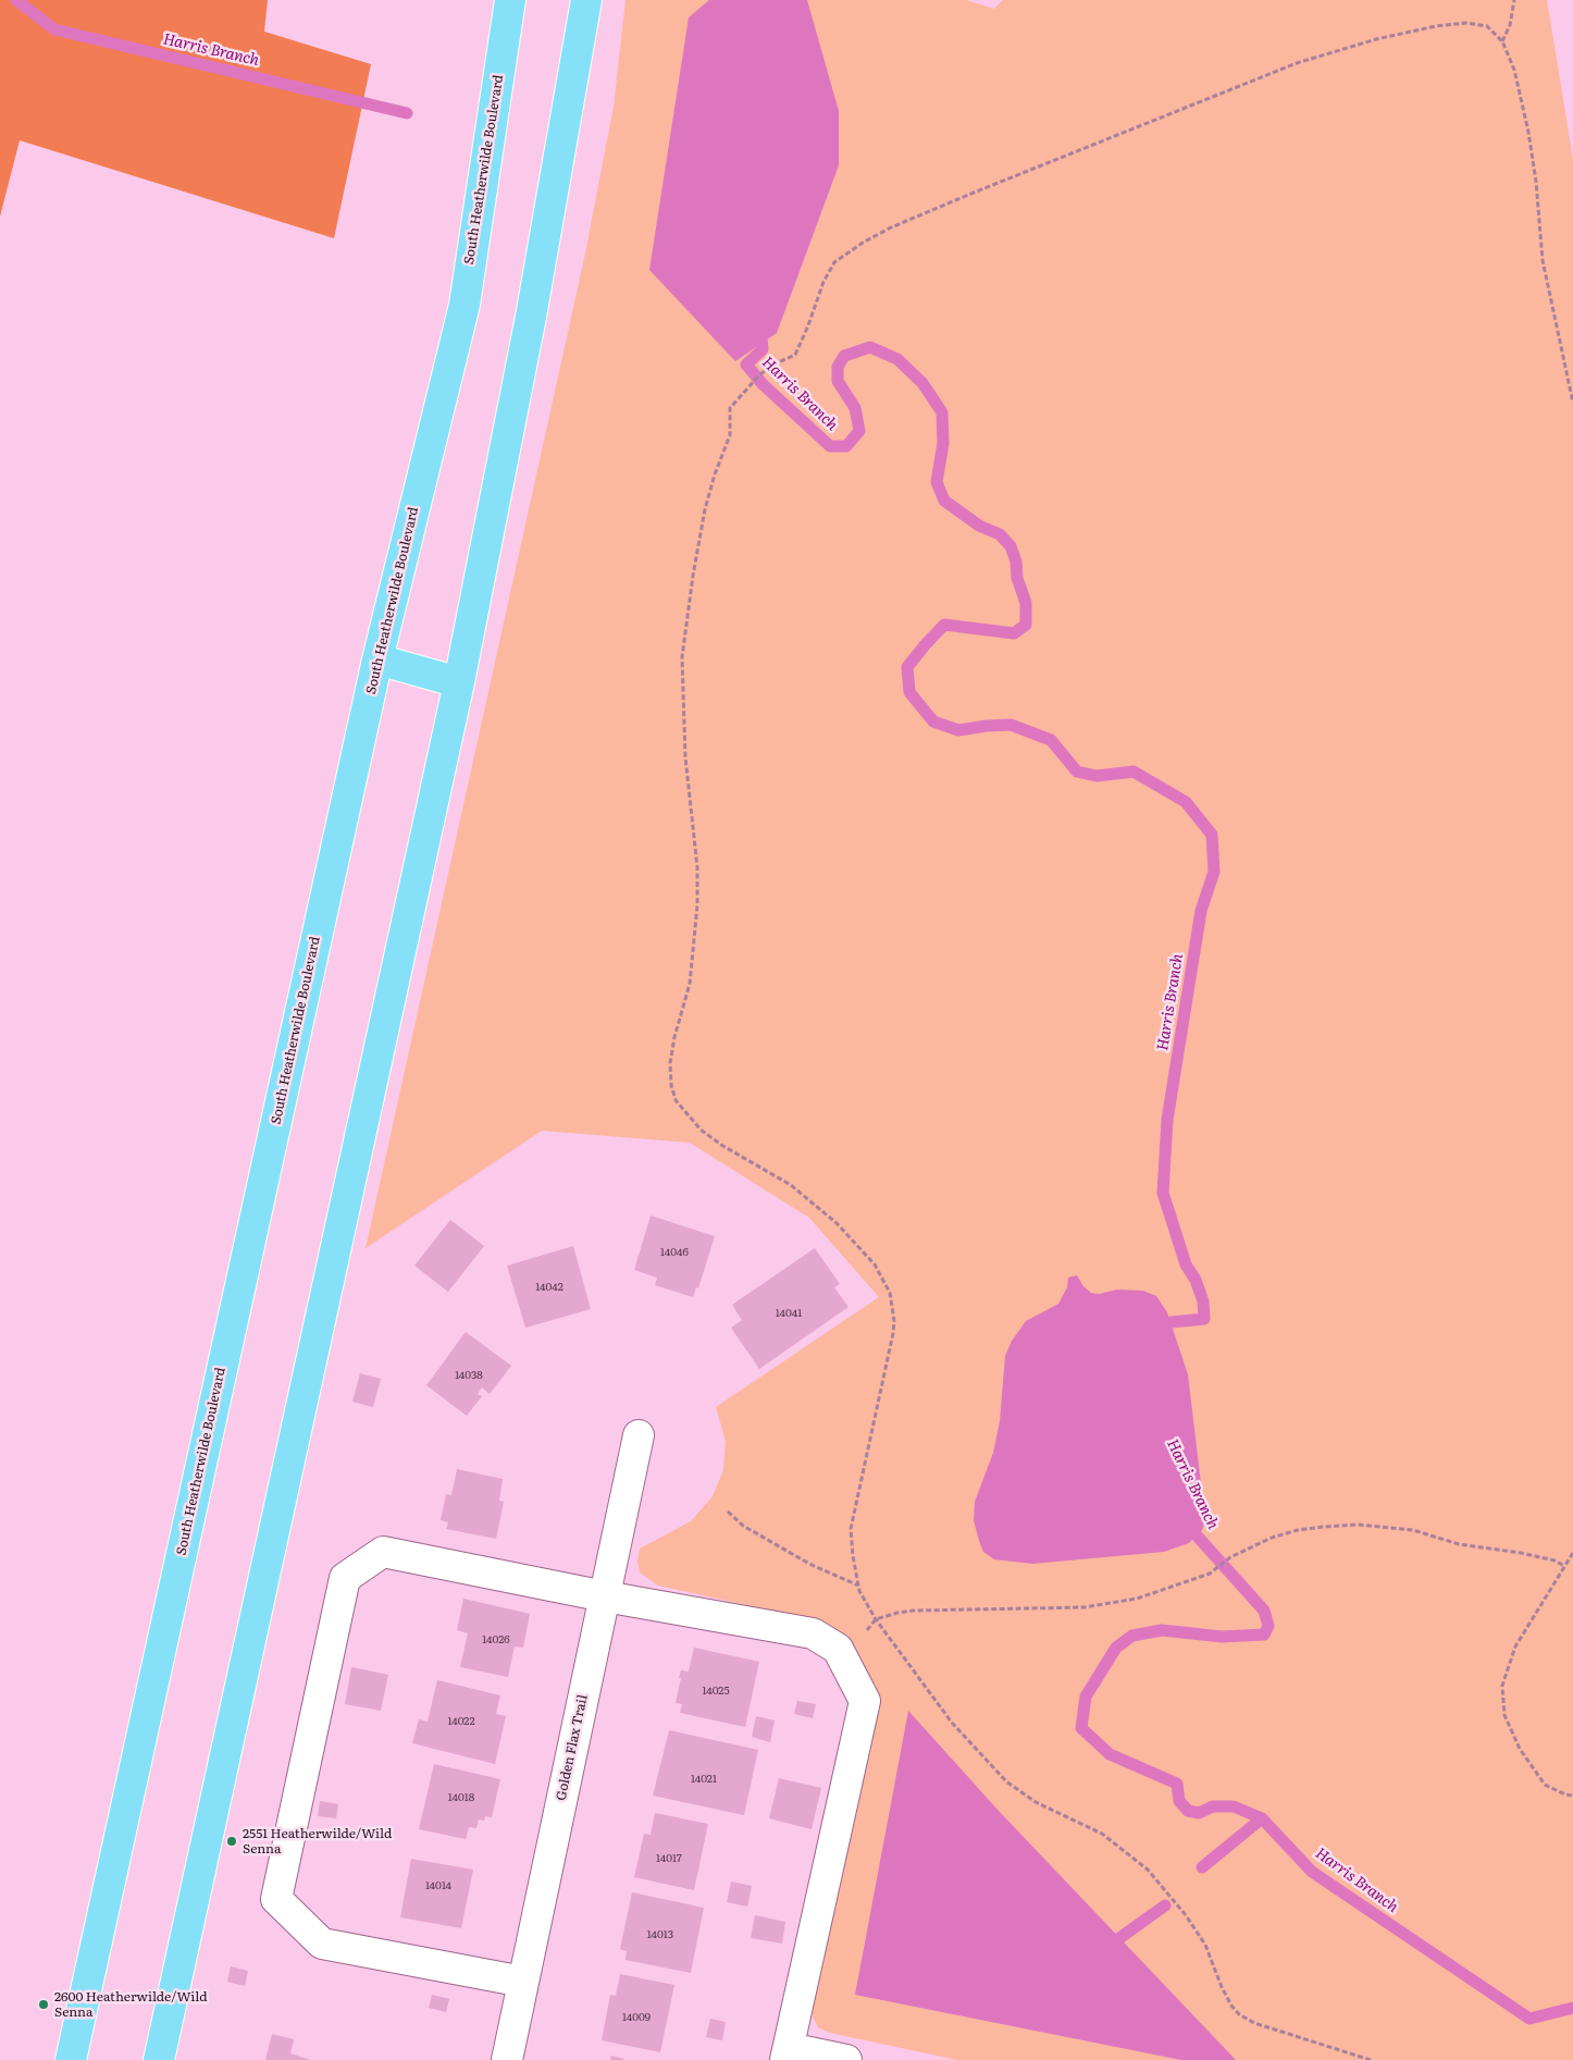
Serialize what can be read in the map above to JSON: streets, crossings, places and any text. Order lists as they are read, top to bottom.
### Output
{
  "streets": {
    "main road": ["South Heatherwilde Boulevard"],
    "street": ["Golden Flax Trail"]
  },
  "water": ["Harris Branch"],
  "places": ["2551 Heatherwilde/Wild Senna", "2600 Heatherwilde/Wild Senna"],
  "house_numbers": [
    "14046",
    "14042",
    "14041",
    "14038",
    "14026",
    "14025",
    "14022",
    "14021",
    "14018",
    "14017",
    "14014",
    "14013",
    "14009"
  ]
}
